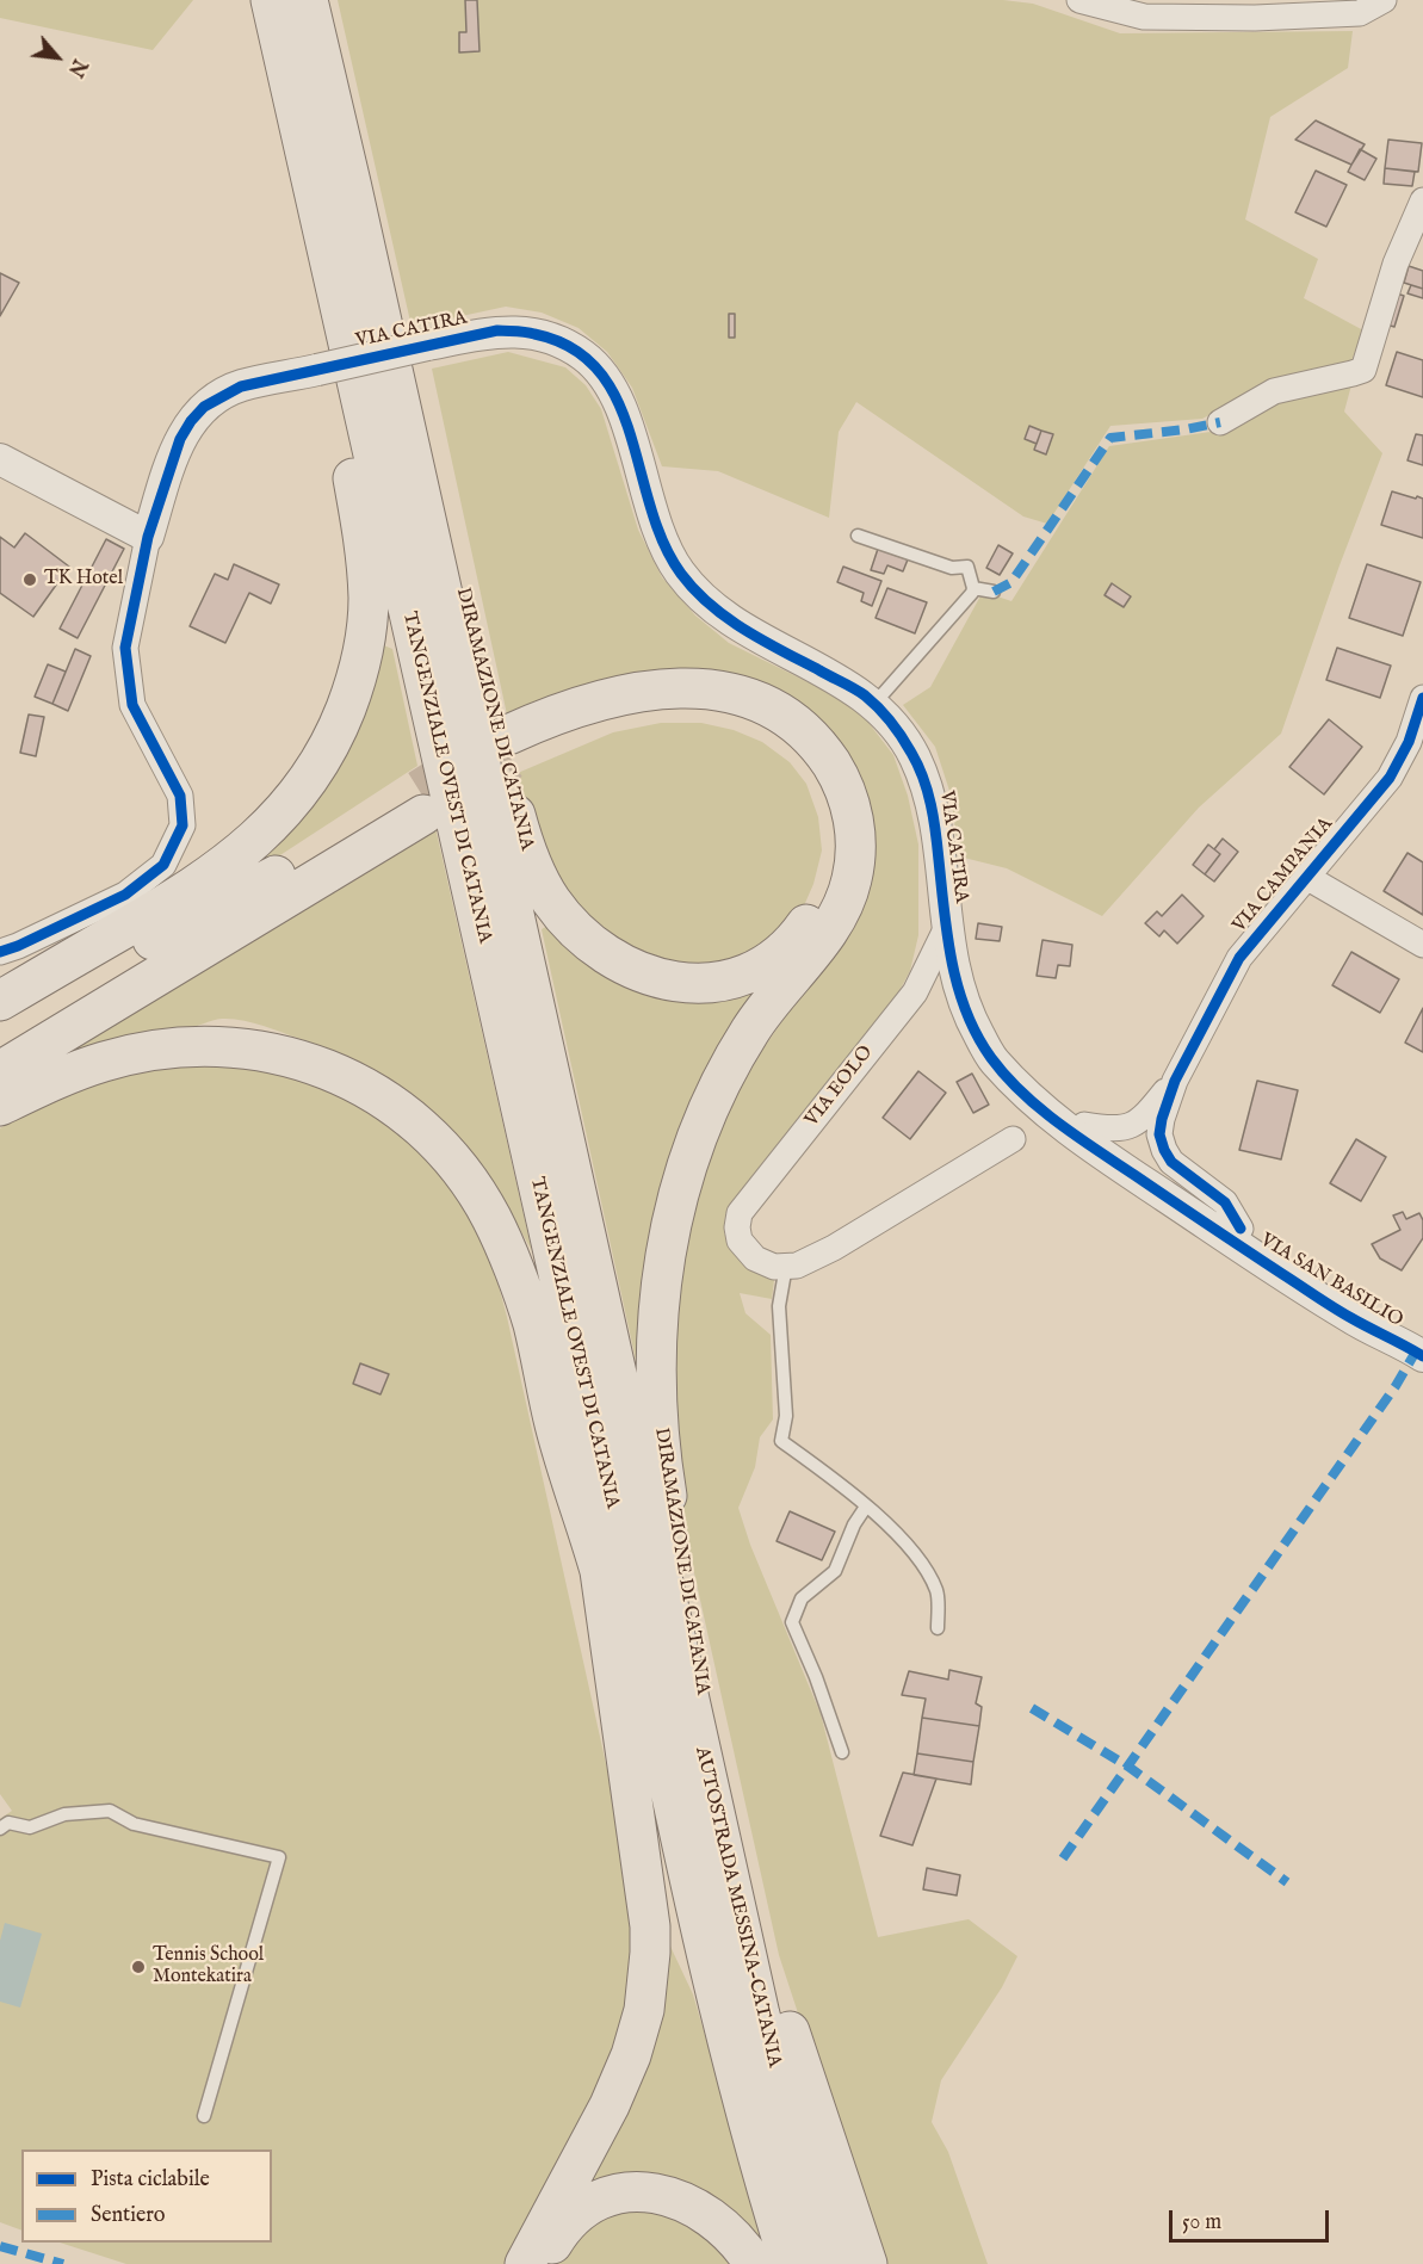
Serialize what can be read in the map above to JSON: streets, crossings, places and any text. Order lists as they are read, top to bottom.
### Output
{
  "streets": {
    "highway": ["DIRAMAZIONE DI CATANIA", "TANGENZIALE OVEST DI CATANIA", "AUTOSTRADA MESSINA-CATANIA"],
    "street": [
      "VIA CATIRA",
      "VIA CAMPANIA",
      "VIA EOLO",
      "VIA SAN BASILIO"
    ]
  },
  "crossings": [
    ["VIA CATIRA", "VIA EOLO"],
    ["VIA CATIRA", "VIA SAN BASILIO"],
    ["DIRAMAZIONE DI CATANIA", "TANGENZIALE OVEST DI CATANIA"],
    ["DIRAMAZIONE DI CATANIA", "AUTOSTRADA MESSINA-CATANIA"],
    ["TANGENZIALE OVEST DI CATANIA", "AUTOSTRADA MESSINA-CATANIA"],
    ["VIA EOLO", "VIA SAN BASILIO"]
  ],
  "places": ["TK Hotel", "Tennis School Montekatira"],
  "legend": ["Pista ciclabile", "Sentiero"],
  "scale_bar": "50 m",
  "north": "bottom right"
}
